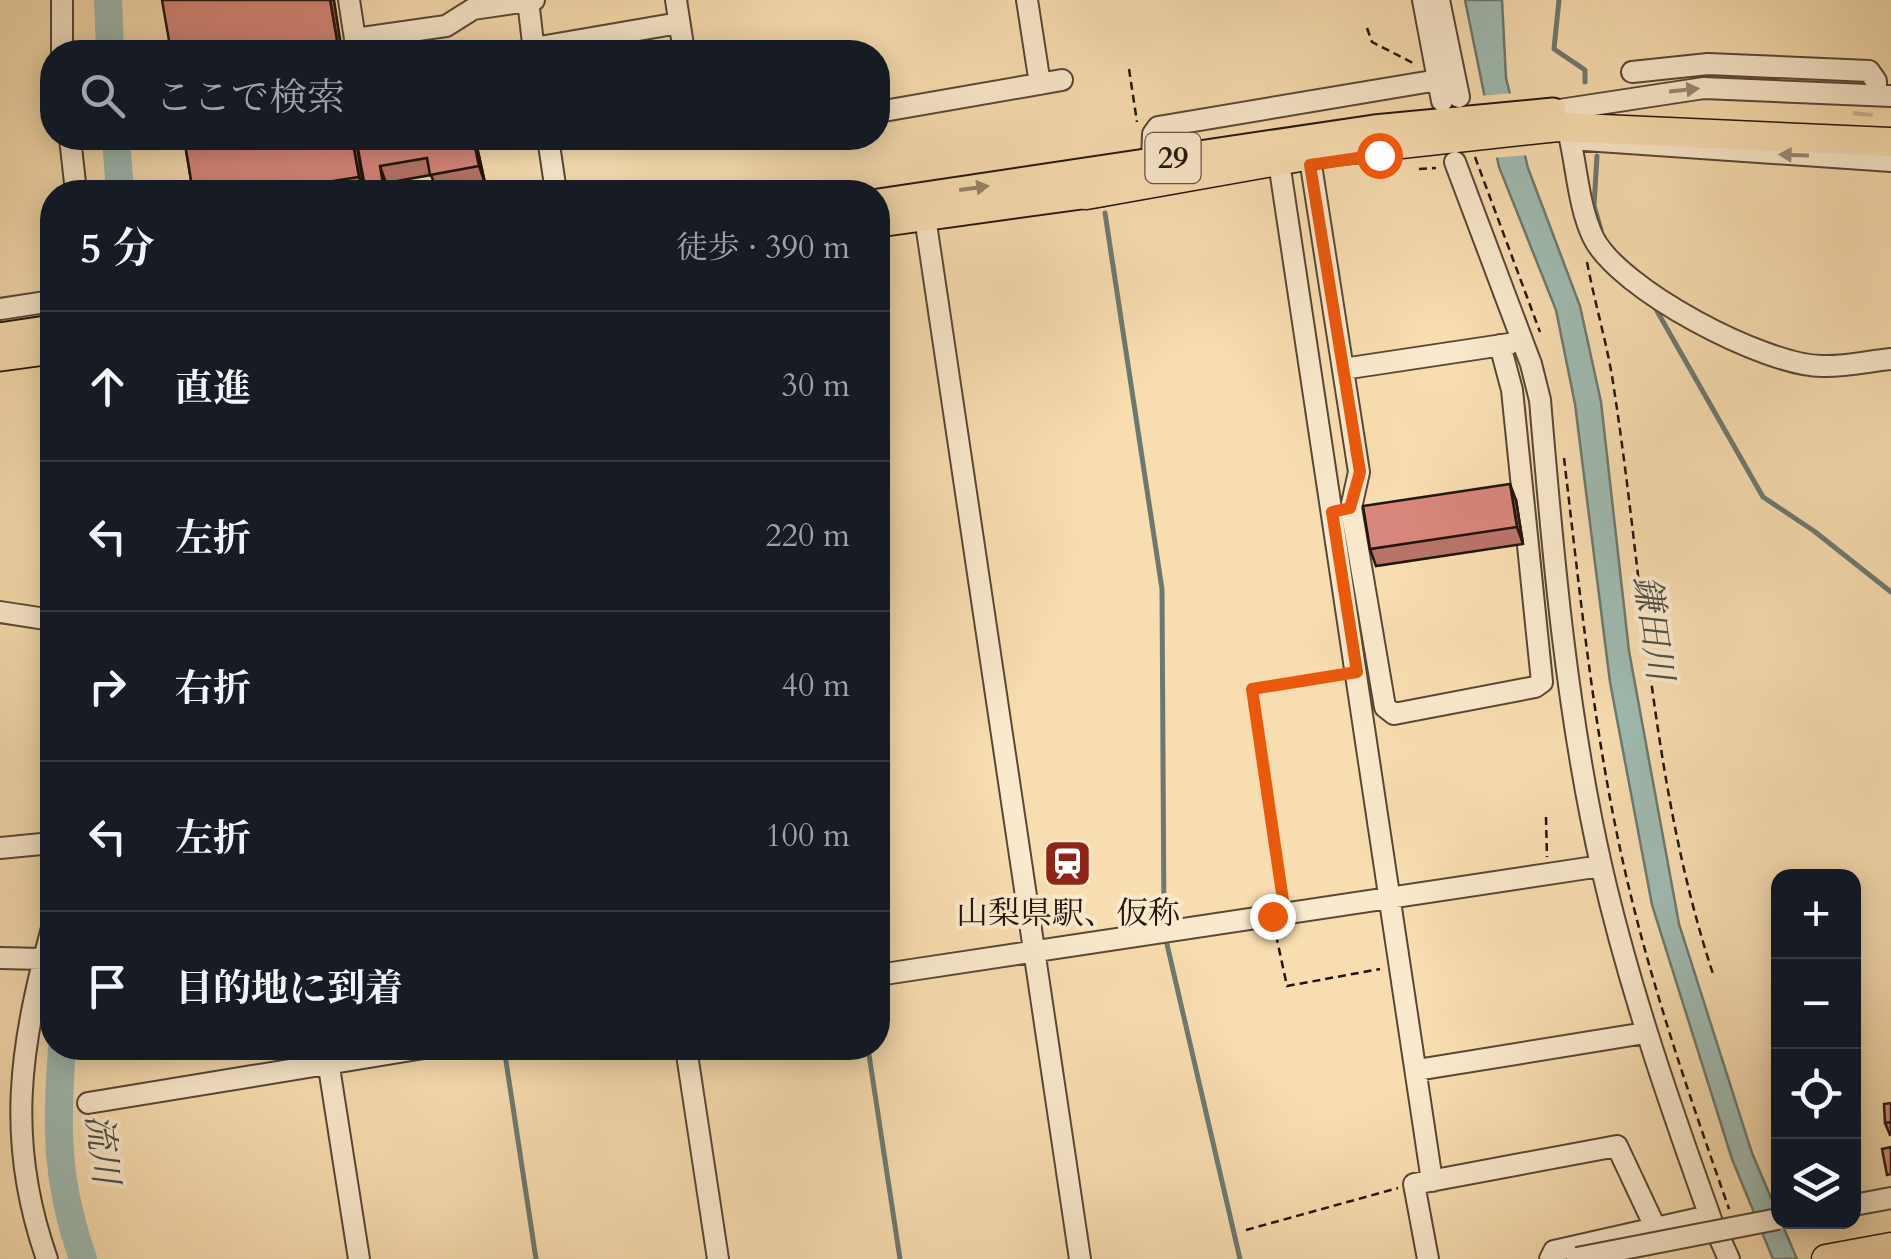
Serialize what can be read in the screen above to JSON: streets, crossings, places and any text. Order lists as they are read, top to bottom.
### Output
{
  "streets": {
    "main road": ["29"]
  },
  "water": ["鎌田川", "流川"],
  "places": {
    "station": ["山梨県駅、仮称"]
  },
  "page": {
    "search": "ここで検索",
    "heading": ["5 分", "徒歩 · 390 m"],
    "list": [
      ["直進", "30 m"],
      ["左折", "220 m"],
      ["右折", "40 m"],
      ["左折", "100 m"],
      "目的地に到着"
    ],
    "map_buttons": ["+", "−"]
  }
}
